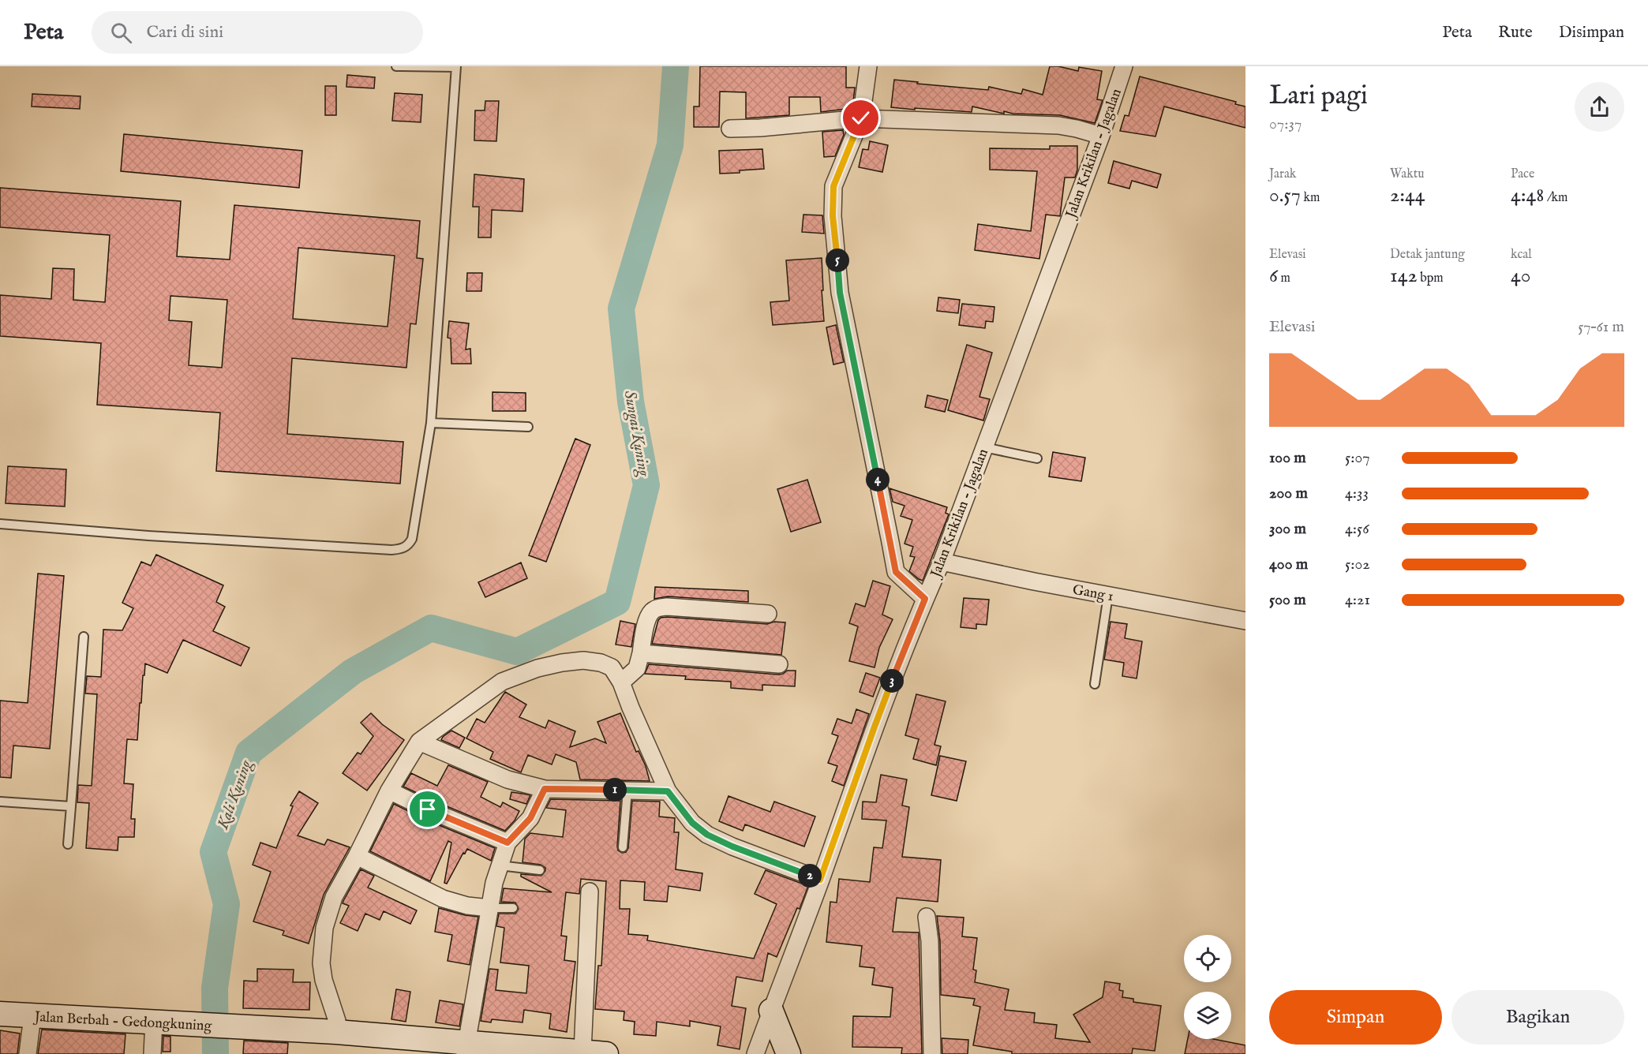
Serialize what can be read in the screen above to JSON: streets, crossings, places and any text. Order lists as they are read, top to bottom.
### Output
{
  "streets": {
    "main road": ["Jalan Berbah - Gedongkuning"],
    "street": ["Jalan Krikilan - Jagalan", "Gang 1"]
  },
  "crossings": [
    ["Jalan Krikilan - Jagalan", "Gang 1"]
  ],
  "water": ["Sungai Kuning", "Kali Kuning"],
  "page": {
    "header": "Peta",
    "search": "Cari di sini",
    "nav": ["Peta", "Rute", "Disimpan"],
    "heading": ["Lari pagi", "07:37"],
    "stats": [
      ["Jarak", "0.57 km"],
      ["Waktu", "2:44"],
      ["Pace", "4:48 /km"],
      ["Elevasi", "6 m"],
      ["Detak jantung", "142 bpm"],
      ["kcal", "40"]
    ],
    "pins": [
      "5",
      "4",
      "3",
      "1",
      "2"
    ],
    "chart": ["Elevasi", "57–61 m"],
    "list": [
      {
        "name": "100 m",
        "note": "5:07"
      },
      {
        "name": "200 m",
        "note": "4:33"
      },
      {
        "name": "300 m",
        "note": "4:56"
      },
      {
        "name": "400 m",
        "note": "5:02"
      },
      {
        "name": "500 m",
        "note": "4:21"
      }
    ],
    "buttons": ["Simpan", "Bagikan"]
  }
}
